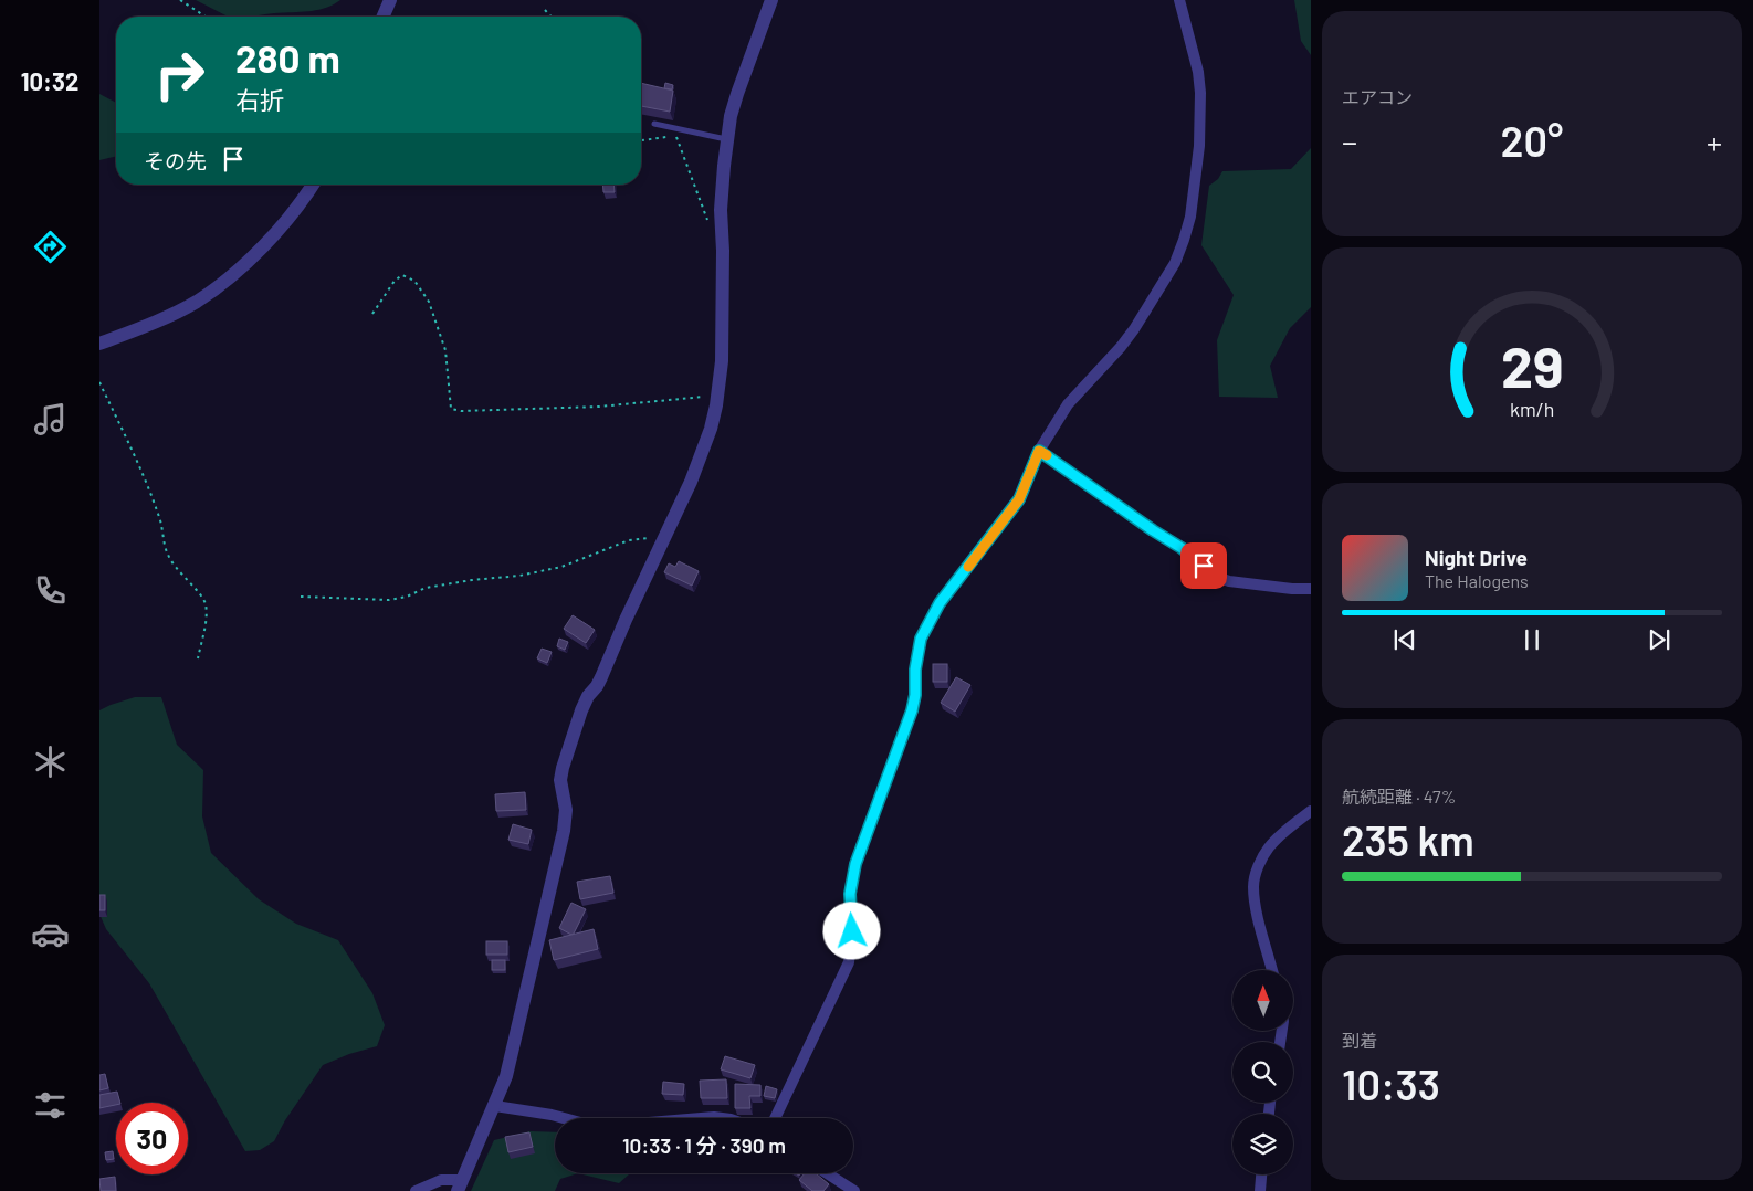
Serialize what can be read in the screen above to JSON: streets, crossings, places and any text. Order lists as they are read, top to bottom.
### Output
{
  "north": "top",
  "page": {
    "tabs": "10:32",
    "tile": [
      "エアコン",
      ["航続距離 · 47%", "235 km"],
      ["到着", "10:33"]
    ],
    "turn": ["280 m", "右折"],
    "heat": ["−", "20°", "+"],
    "then": "その先",
    "song": ["Night Drive", "The Halogens"],
    "limit": "30",
    "trip": "10:33 · 1 分 · 390 m",
    "gauge": ["29", "km/h"]
  }
}
